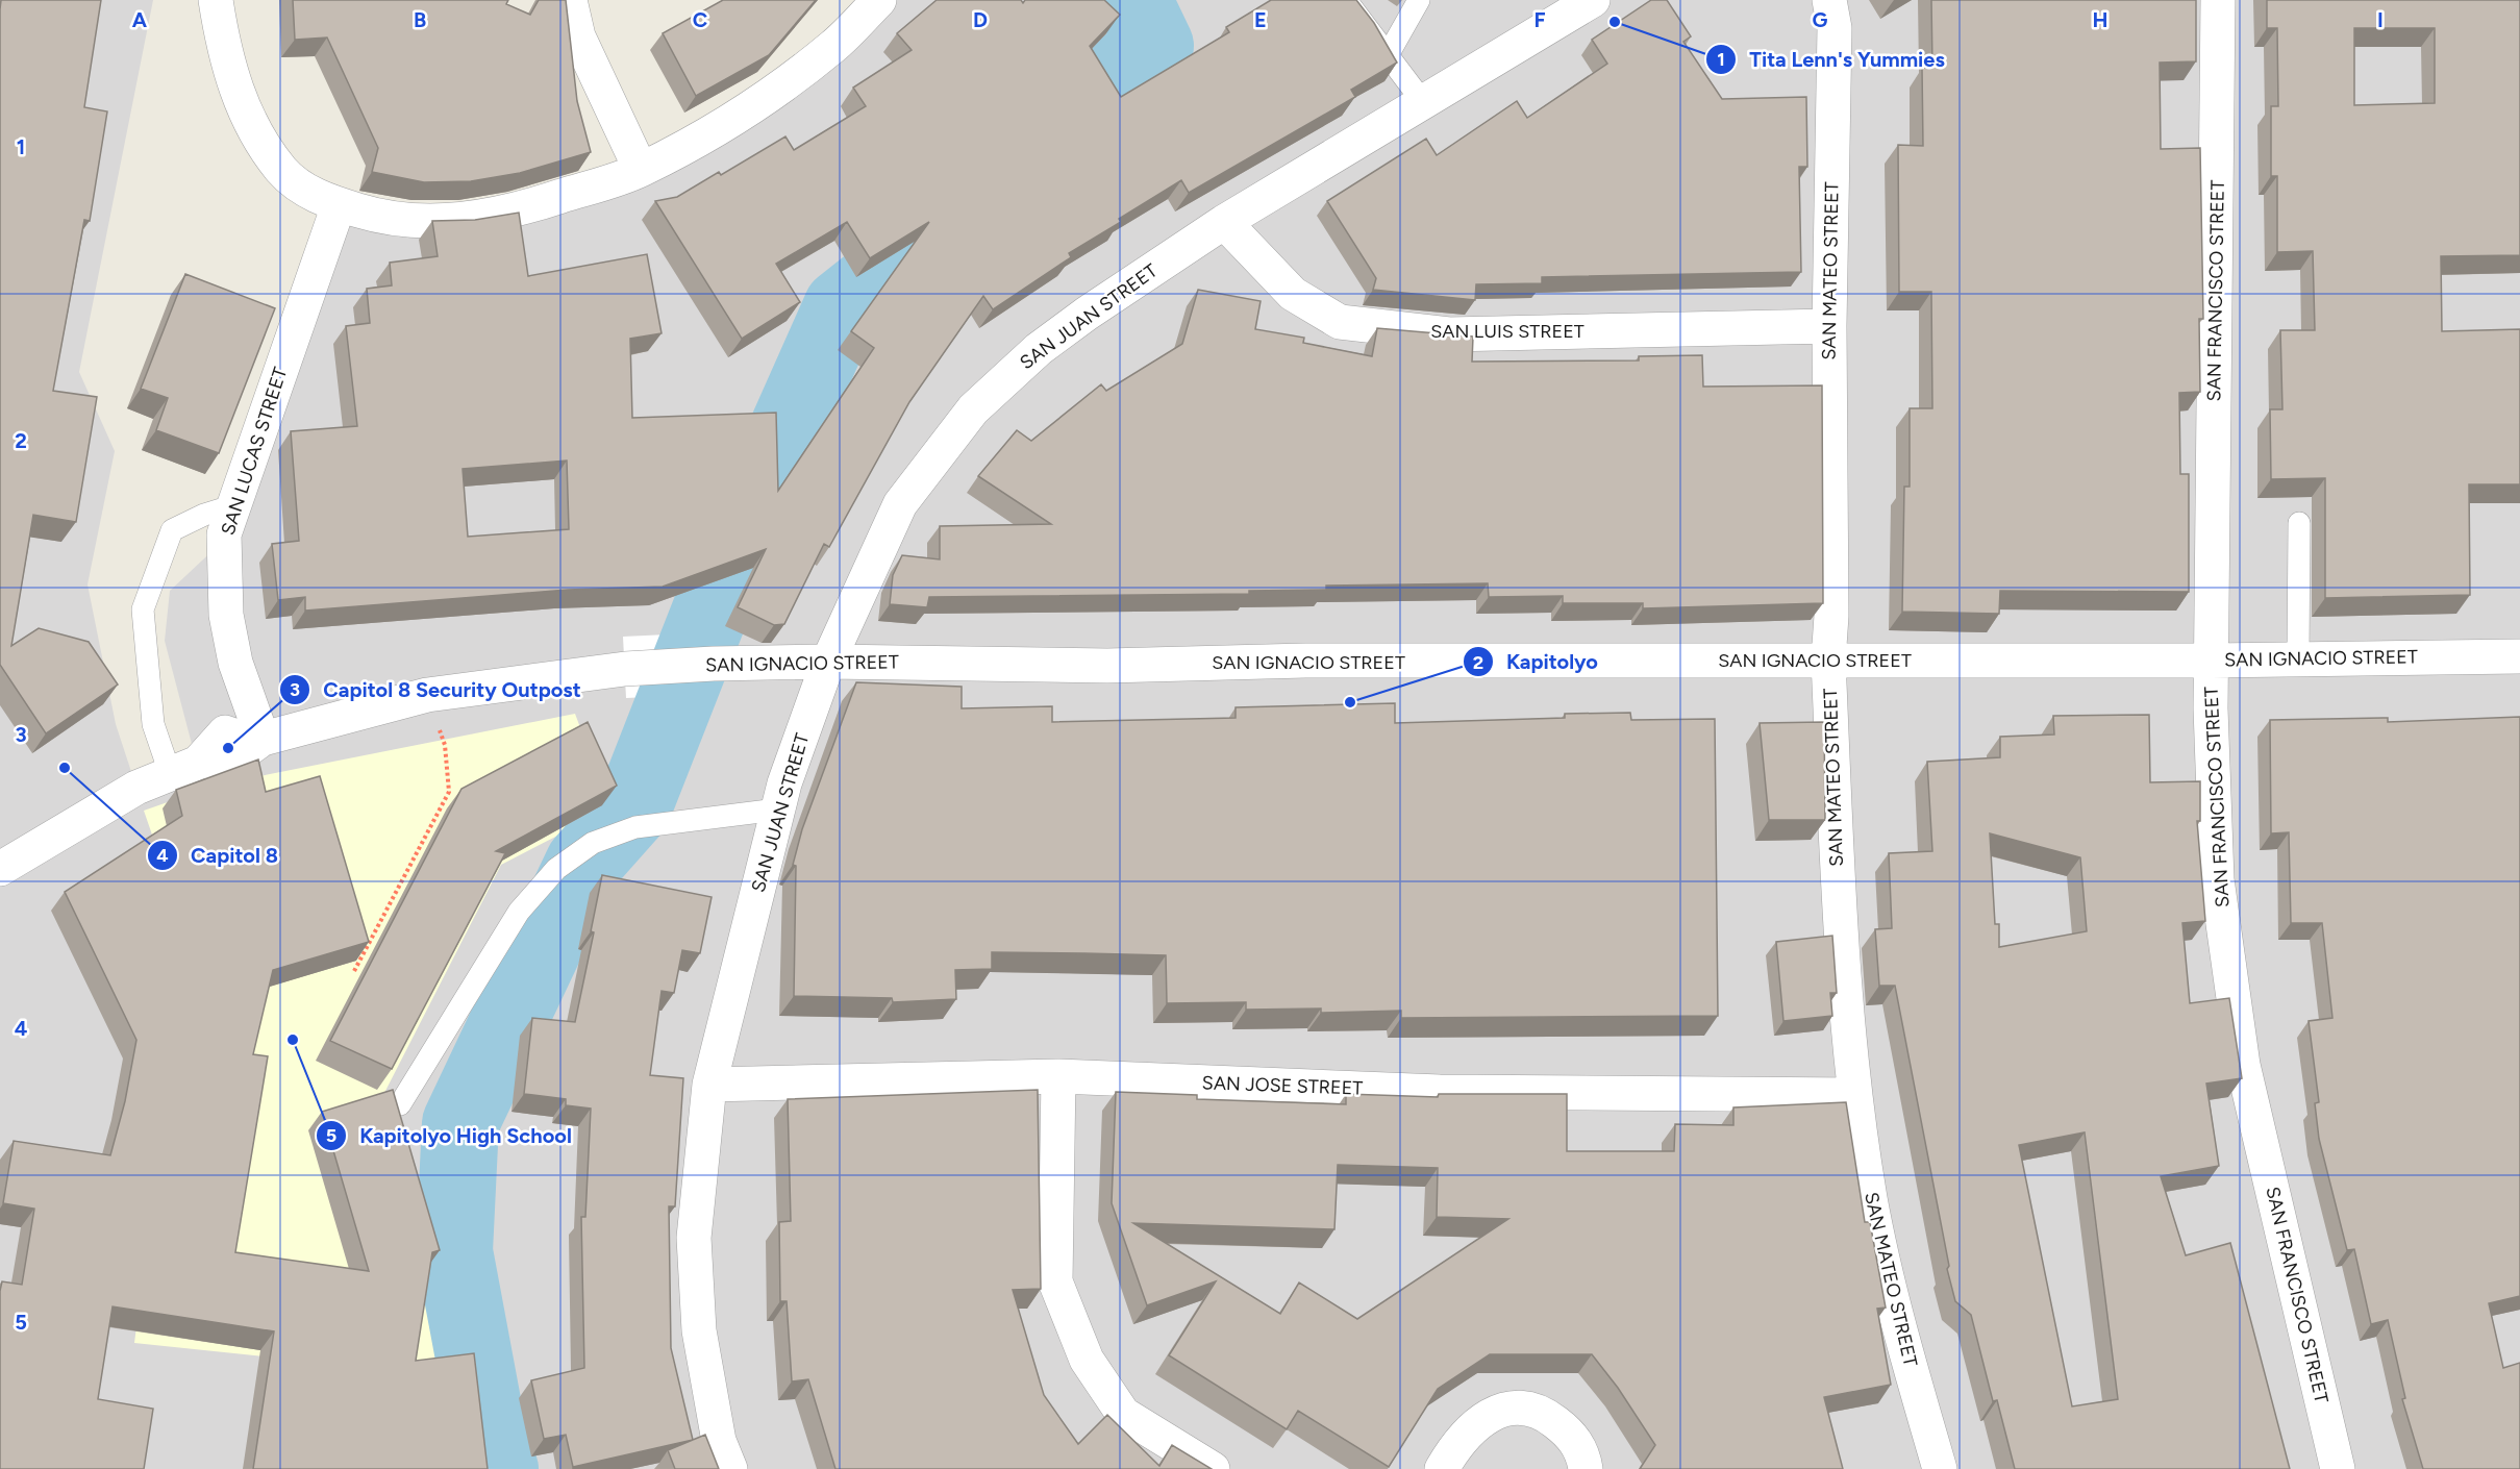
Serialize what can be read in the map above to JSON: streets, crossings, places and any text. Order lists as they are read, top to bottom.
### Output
{
  "streets": {
    "street": [
      "SAN MATEO STREET",
      "SAN FRANCISCO STREET",
      "SAN JUAN STREET",
      "SAN LUIS STREET",
      "SAN LUCAS STREET",
      "SAN IGNACIO STREET",
      "SAN JOSE STREET"
    ]
  },
  "crossings": [
    ["SAN MATEO STREET", "SAN LUIS STREET"],
    ["SAN MATEO STREET", "SAN IGNACIO STREET"],
    ["SAN MATEO STREET", "SAN JOSE STREET"],
    ["SAN FRANCISCO STREET", "SAN IGNACIO STREET"],
    ["SAN JUAN STREET", "SAN LUIS STREET"],
    ["SAN JUAN STREET", "SAN IGNACIO STREET"],
    ["SAN JUAN STREET", "SAN JOSE STREET"],
    ["SAN LUCAS STREET", "SAN IGNACIO STREET"]
  ],
  "places": [
    "Tita Lenn's Yummies",
    "Kapitolyo",
    "Capitol 8 Security Outpost",
    "Capitol 8",
    "Kapitolyo High School"
  ],
  "grid": {
    "columns": [
      "A",
      "B",
      "C",
      "D",
      "E",
      "F",
      "G",
      "H",
      "I"
    ],
    "rows": [
      "1",
      "2",
      "3",
      "4",
      "5"
    ]
  }
}
